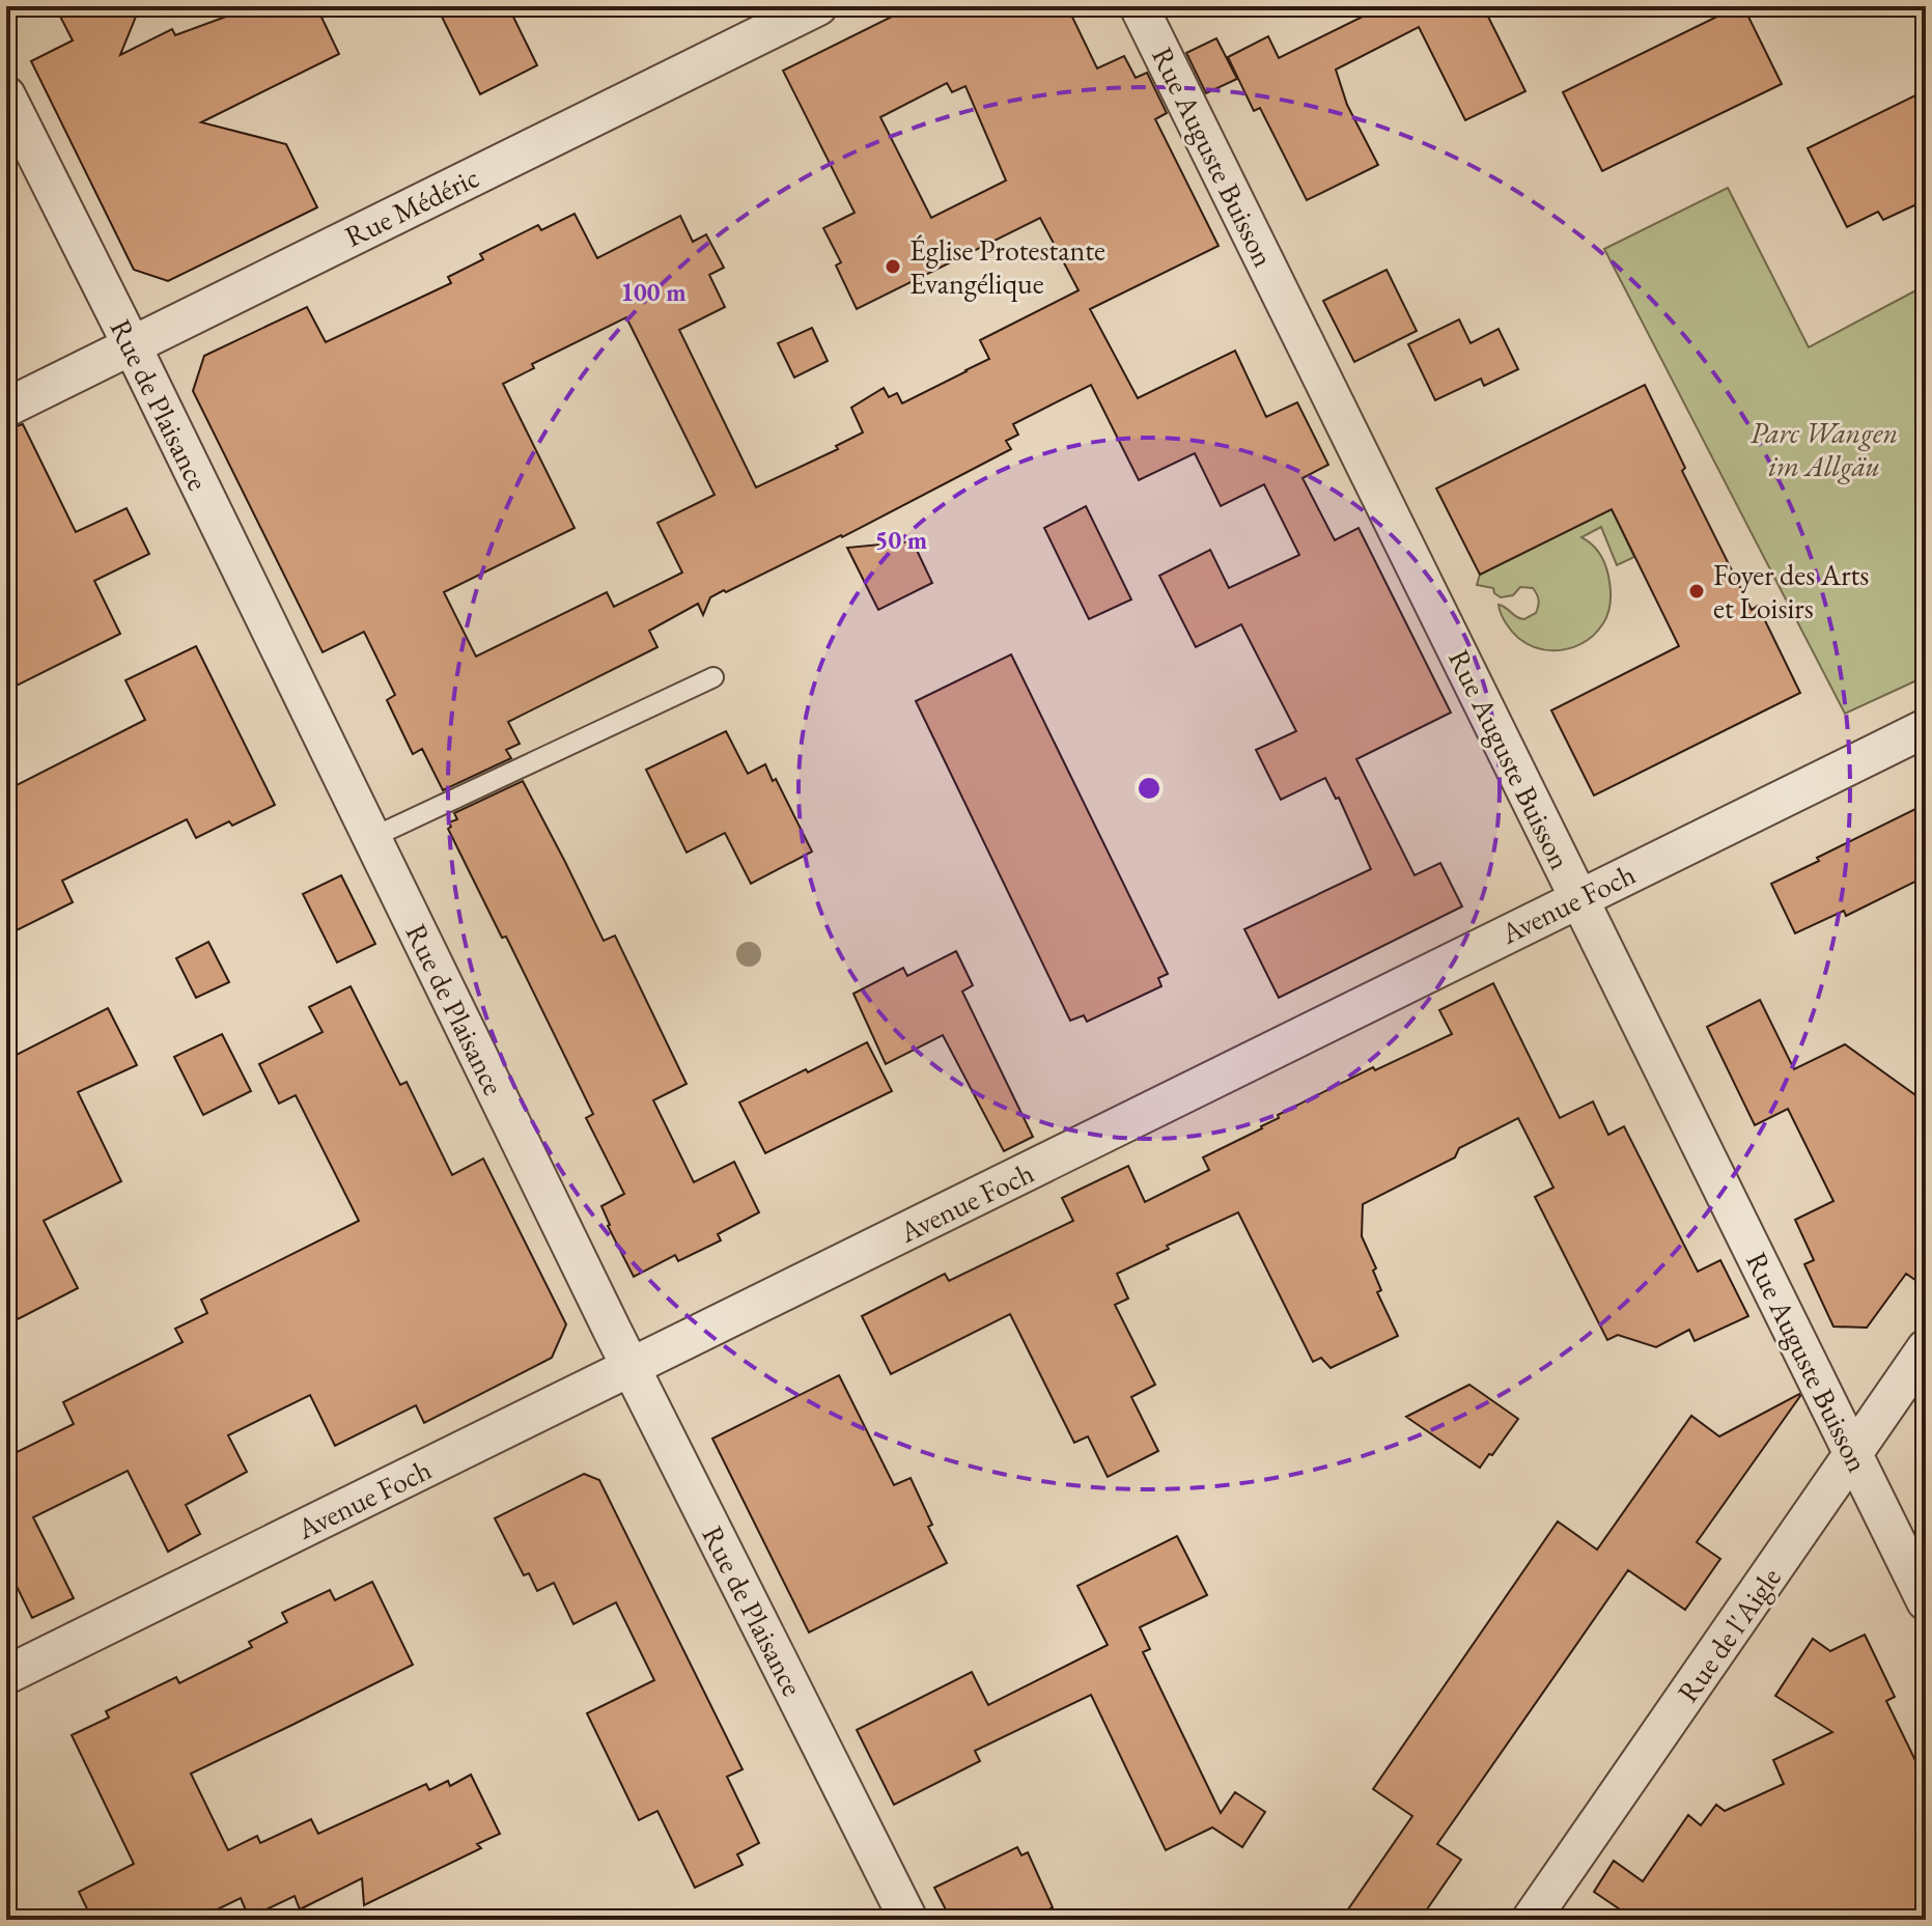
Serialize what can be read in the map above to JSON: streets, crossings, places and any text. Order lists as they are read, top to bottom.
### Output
{
  "streets": {
    "street": [
      "Rue Auguste Buisson",
      "Rue Médéric",
      "Rue de Plaisance",
      "Avenue Foch",
      "Rue de l'Aigle"
    ]
  },
  "crossings": [
    ["Rue Auguste Buisson", "Avenue Foch"],
    ["Rue Auguste Buisson", "Rue de l'Aigle"],
    ["Rue Médéric", "Rue de Plaisance"],
    ["Rue de Plaisance", "Avenue Foch"]
  ],
  "parks": ["Parc Wangen im Allgäu"],
  "places": ["Église Protestante Evangélique", "Foyer des Arts et Loisirs"],
  "rings": ["100 m", "50 m"]
}
